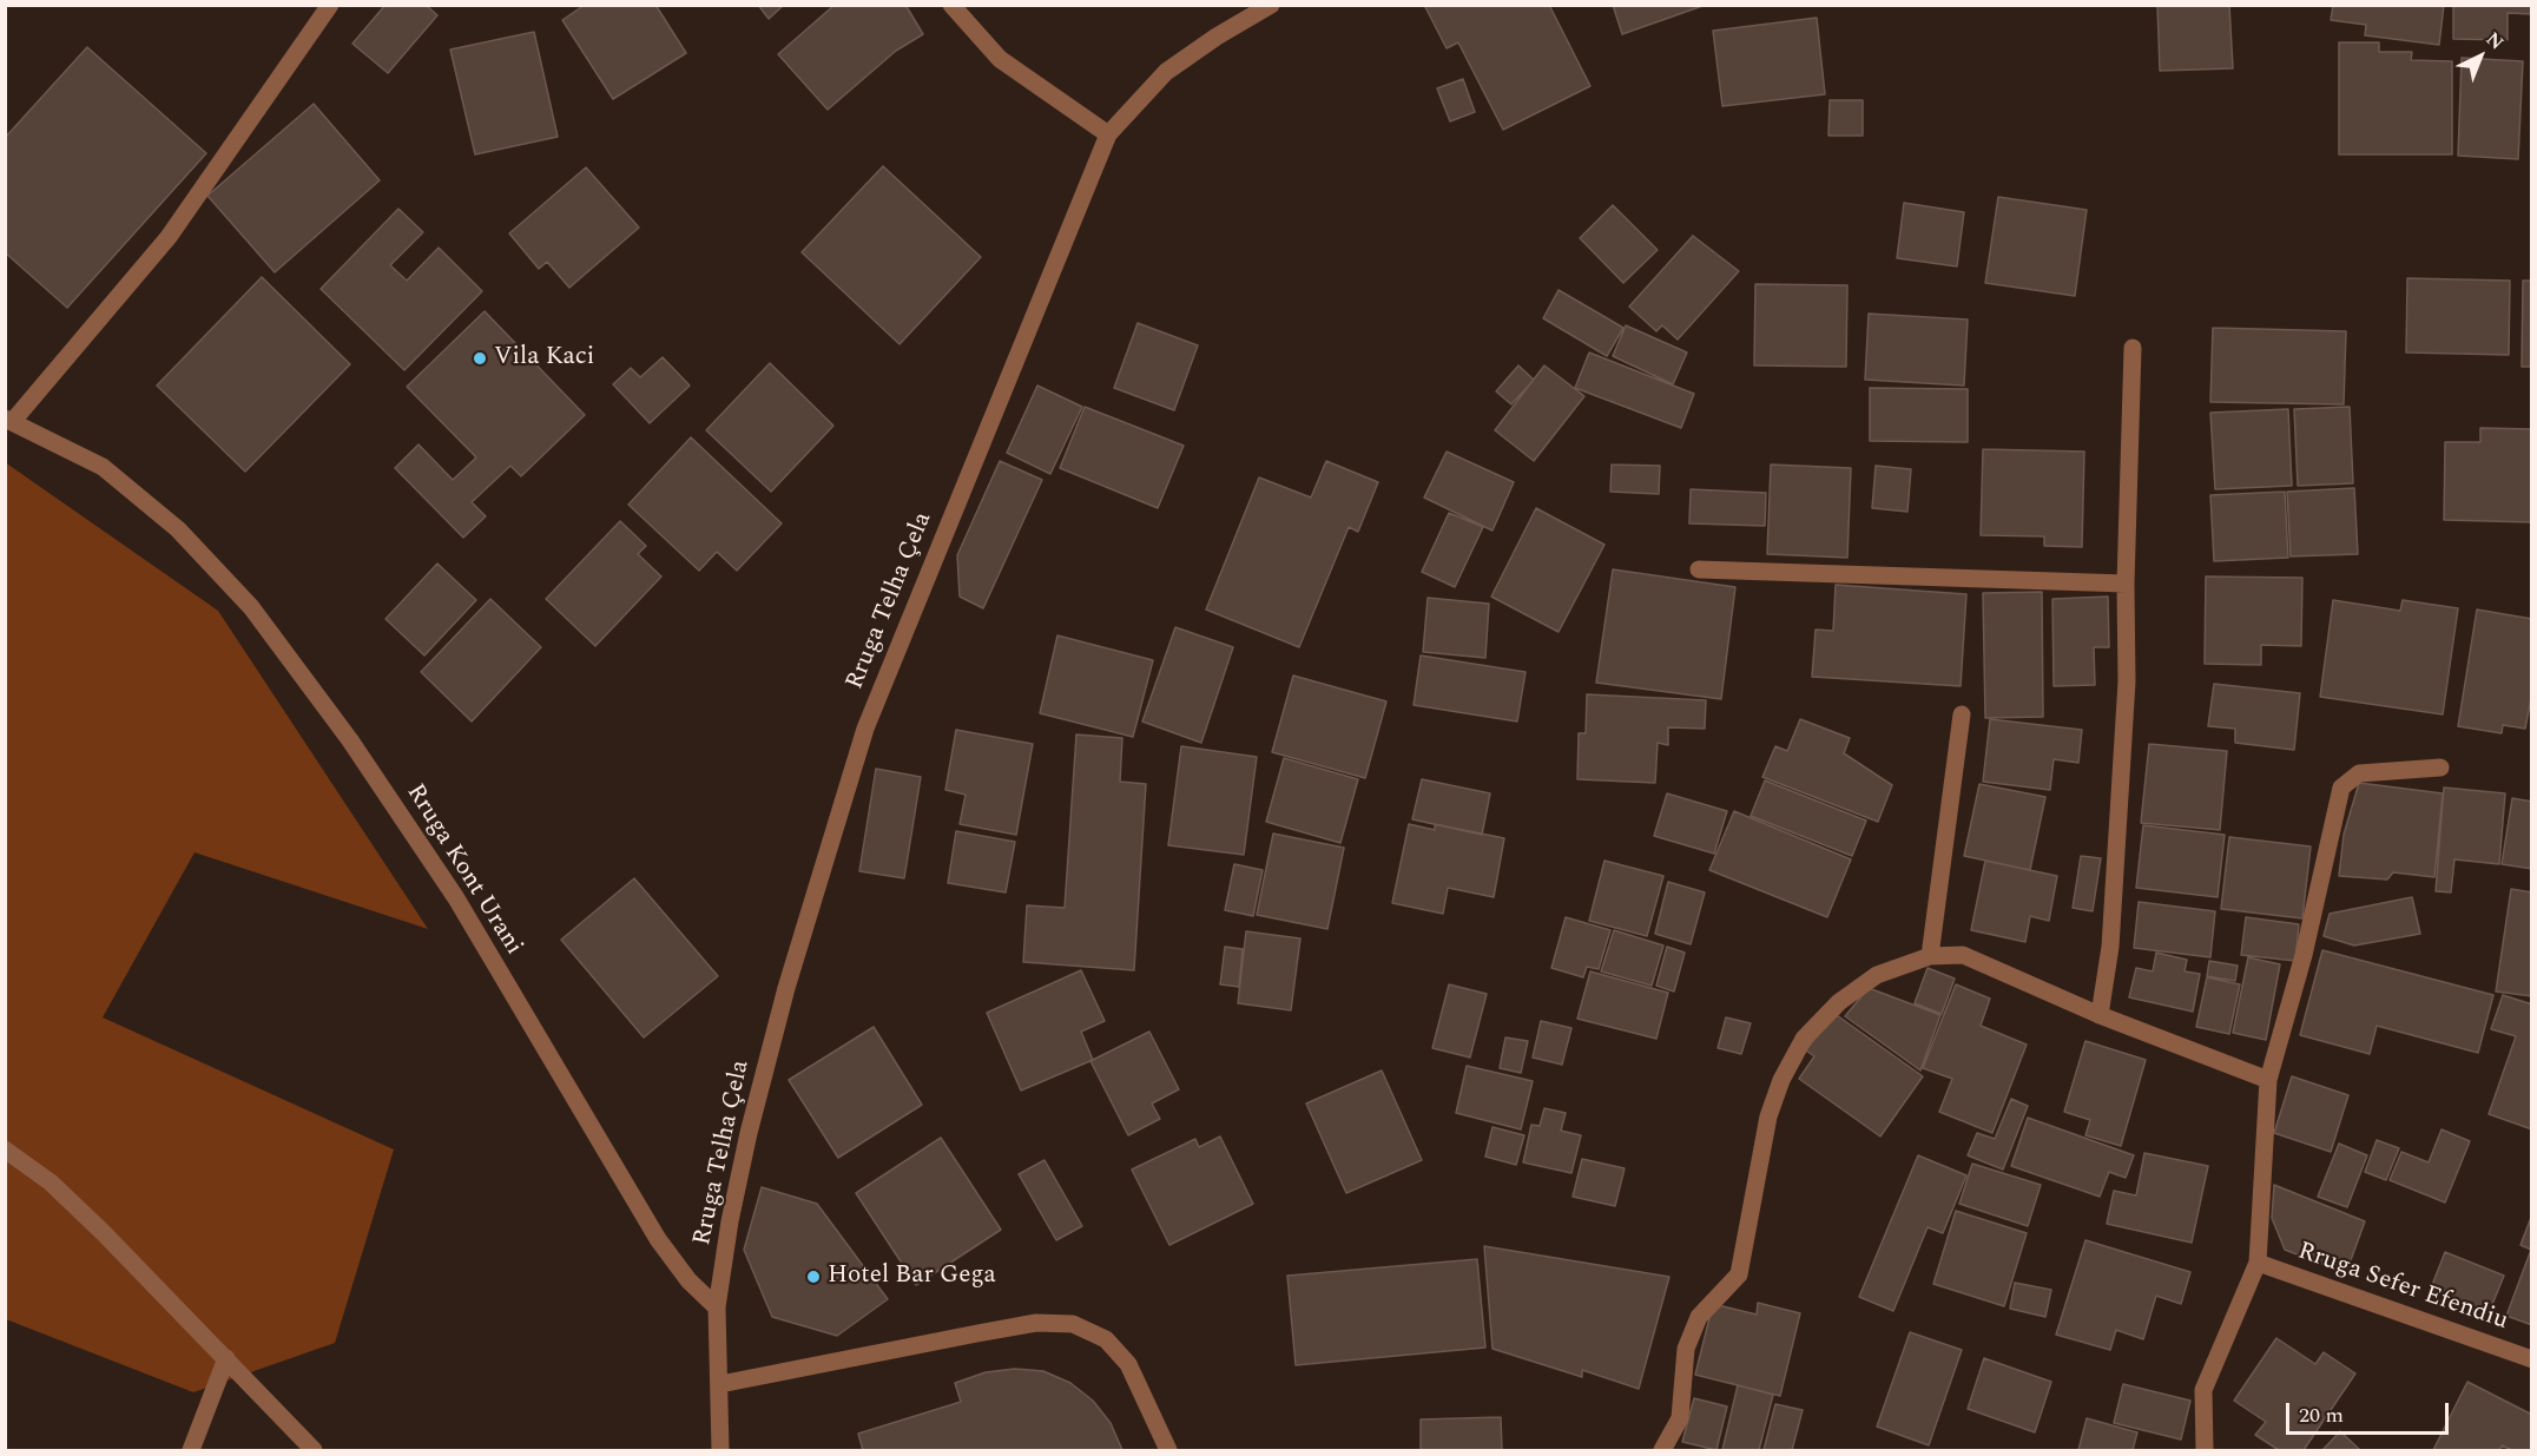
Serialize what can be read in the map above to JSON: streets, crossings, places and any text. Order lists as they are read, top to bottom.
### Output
{
  "streets": {
    "street": ["Rruga Telha Çela", "Rruga Kont Urani", "Rruga Sefer Efendiu"]
  },
  "crossings": [
    ["Rruga Telha Çela", "Rruga Kont Urani"]
  ],
  "places": ["Vila Kaci", "Hotel Bar Gega"],
  "scale_bar": "20 m",
  "north": "top right"
}
